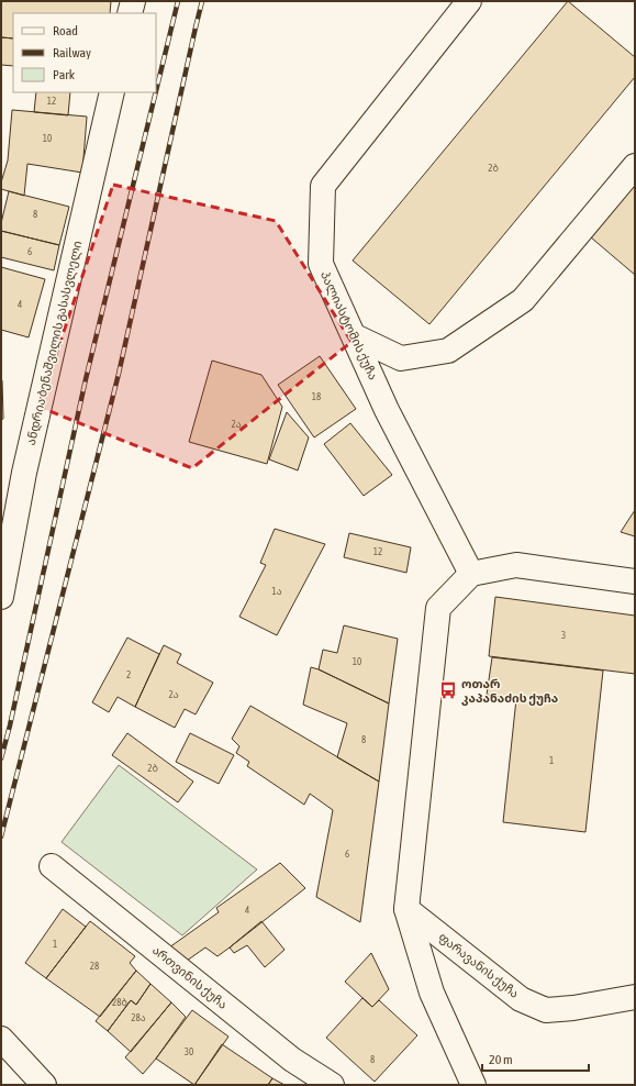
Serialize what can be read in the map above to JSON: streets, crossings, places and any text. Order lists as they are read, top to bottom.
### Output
{
  "streets": {
    "street": [
      "პალიასტომის ქუჩა",
      "ანდრია ბენაშვილის გასასვლელი",
      "ფარავანის ქუჩა",
      "ართვინის ქუჩა"
    ]
  },
  "places": {
    "bus stop": ["ოთარ კაპანაძის ქუჩა"]
  },
  "house_numbers": [
    "12",
    "10",
    "2ბ",
    "8",
    "6",
    "4",
    "18",
    "2ა",
    "12",
    "1ა",
    "3",
    "10",
    "2",
    "2ა",
    "8",
    "1",
    "2ბ",
    "6",
    "4",
    "1",
    "28",
    "28ბ",
    "28ა",
    "30",
    "8"
  ],
  "legend": ["Road", "Railway", "Park"],
  "scale_bar": "20 m"
}
